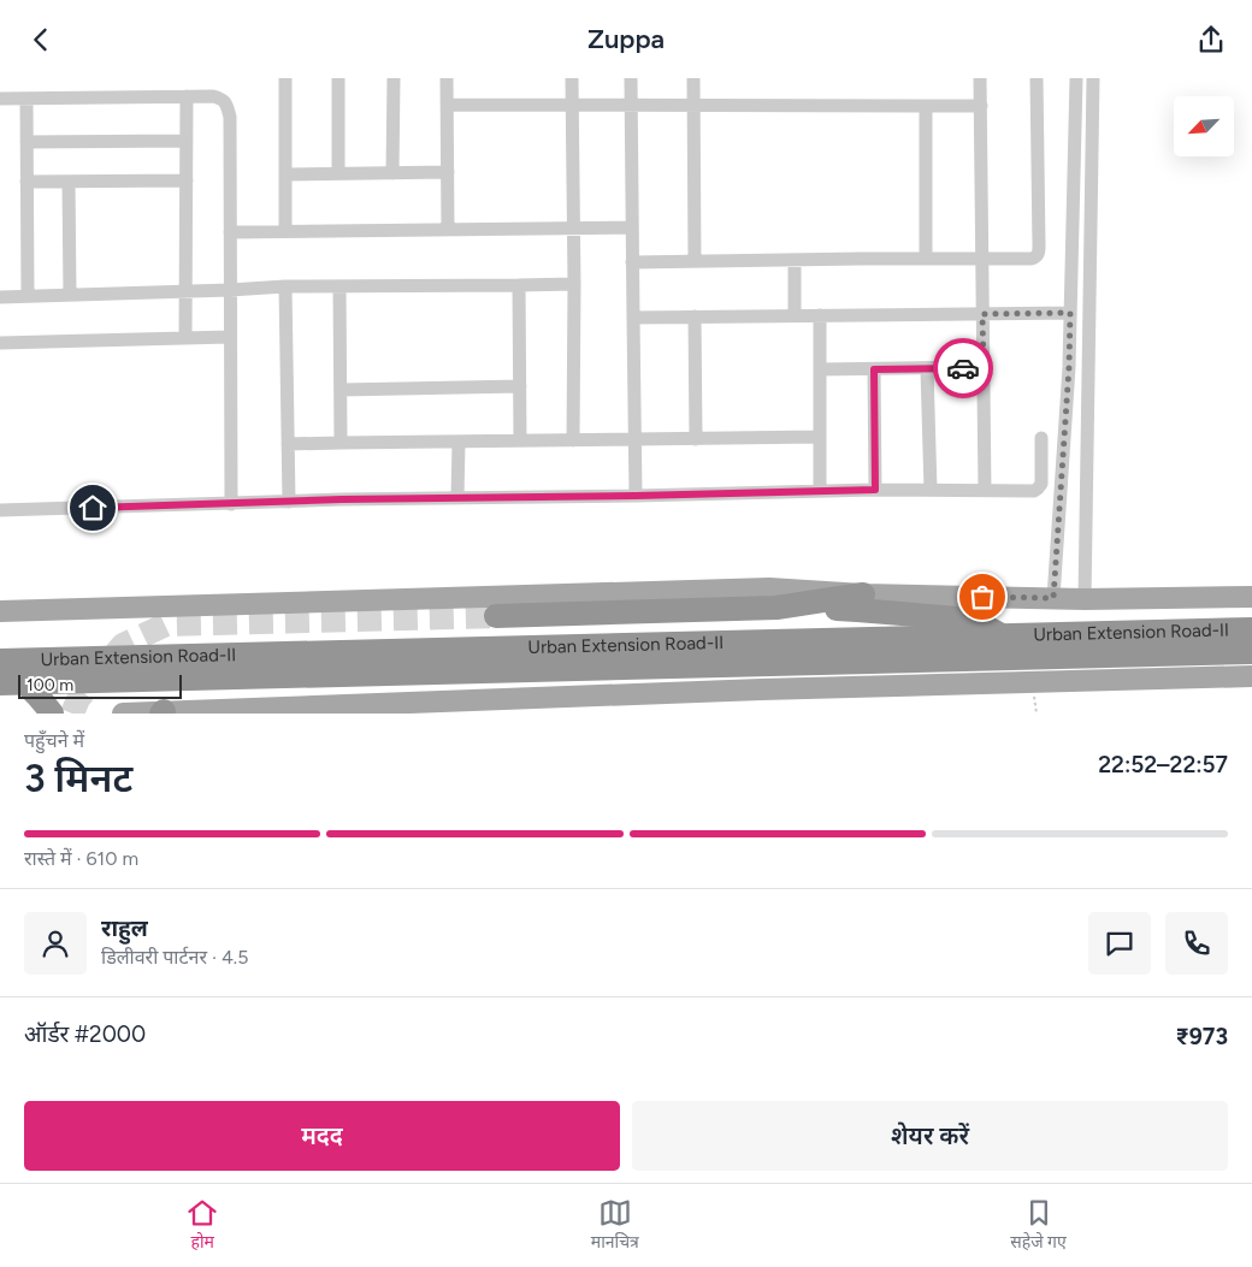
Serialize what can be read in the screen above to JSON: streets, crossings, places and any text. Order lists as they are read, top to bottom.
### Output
{
  "streets": {
    "highway": ["Urban Extension Road-II"]
  },
  "scale_bar": "100 m",
  "north": "bottom left",
  "page": {
    "header": "Zuppa",
    "scale": "100 m",
    "heading": ["3 मिनट", "पहुँचने में", "22:52–22:57"],
    "panel": [
      "राहुल",
      "डिलीवरी पार्टनर · 4.5",
      "ऑर्डर #2000",
      "₹973"
    ],
    "bar": "रास्ते में · 610 m",
    "buttons": ["मदद", "शेयर करें"],
    "tabs": ["होम", "मानचित्र", "सहेजे गए"]
  }
}
